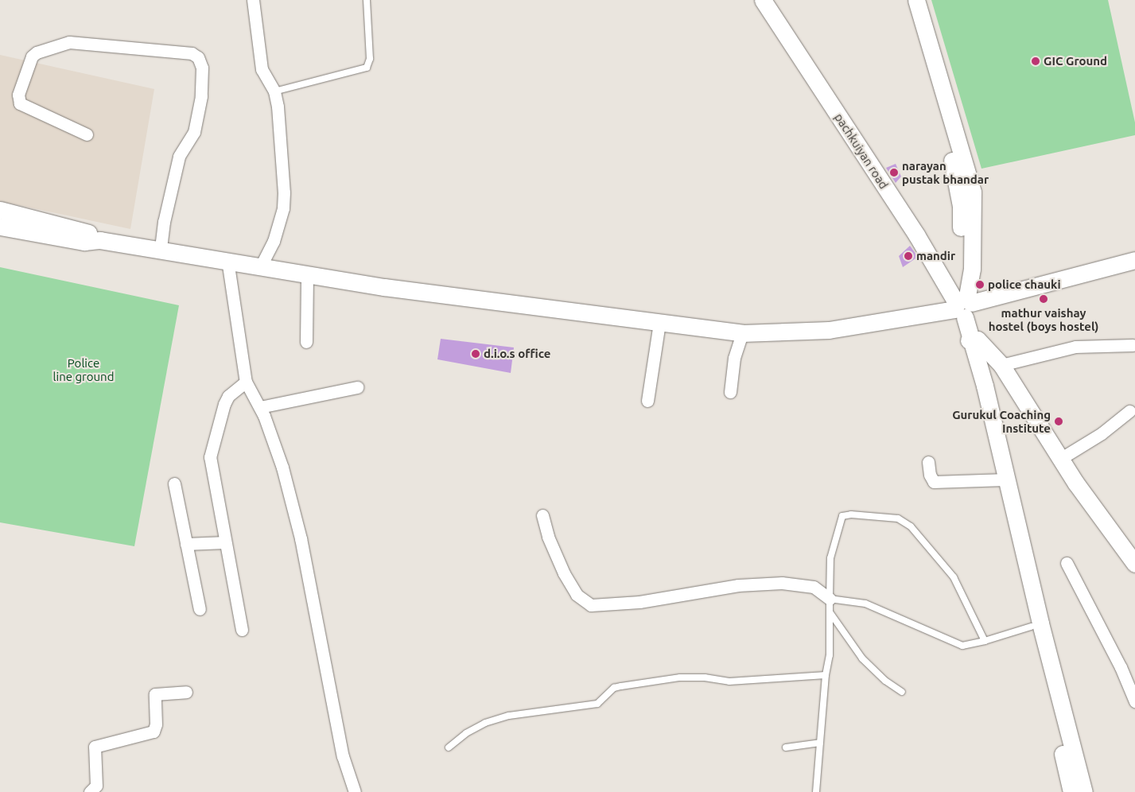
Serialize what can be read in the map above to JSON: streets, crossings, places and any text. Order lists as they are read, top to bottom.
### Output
{
  "streets": {
    "main road": ["pachkuiyan road"]
  },
  "parks": ["Police line ground"],
  "places": [
    "GIC Ground",
    "narayan pustak bhandar",
    "mandir",
    "police chauki",
    "mathur vaishay hostel (boys hostel)",
    "d.i.o.s office",
    "Gurukul Coaching Institute"
  ]
}
